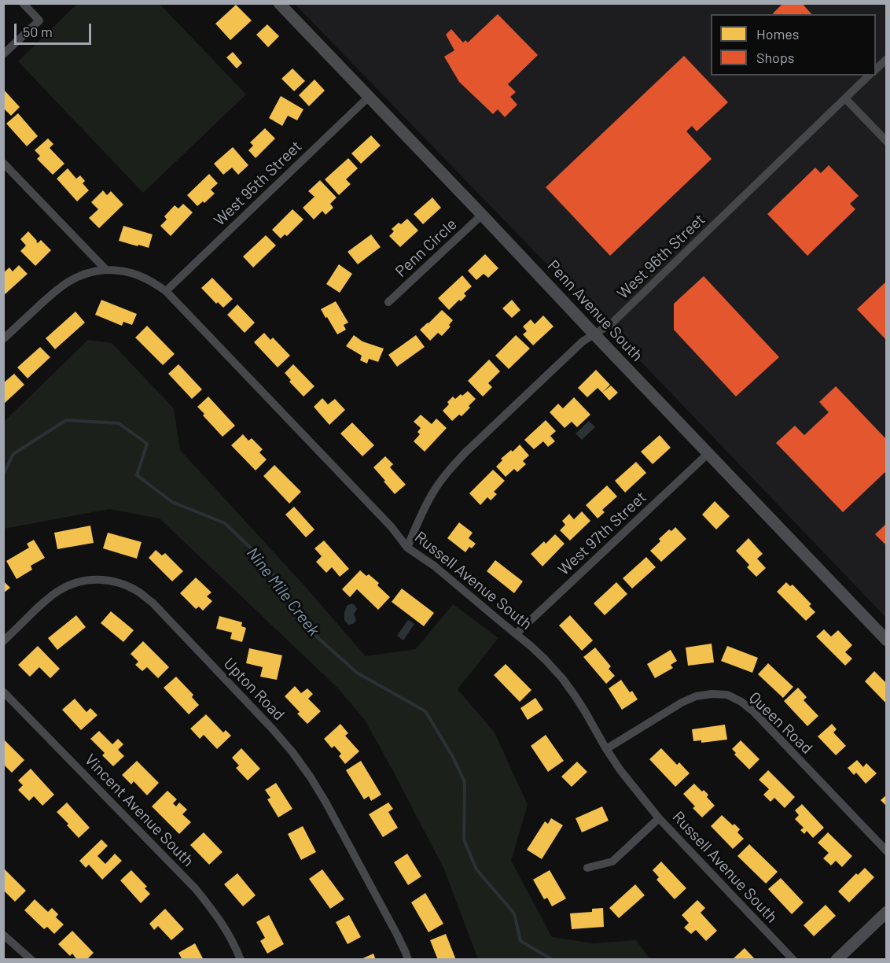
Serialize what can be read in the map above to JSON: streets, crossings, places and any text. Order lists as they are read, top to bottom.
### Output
{
  "streets": {
    "main road": ["Penn Avenue South"],
    "street": [
      "West 95th Street",
      "Penn Circle",
      "West 96th Street",
      "West 97th Street",
      "Russell Avenue South",
      "Upton Road",
      "Queen Road",
      "Vincent Avenue South"
    ]
  },
  "crossings": [
    ["West 95th Street", "Penn Avenue South"],
    ["West 95th Street", "Russell Avenue South"],
    ["Penn Circle", "Penn Avenue South"],
    ["West 96th Street", "Penn Avenue South"],
    ["West 96th Street", "Russell Avenue South"],
    ["Penn Avenue South", "West 97th Street"],
    ["West 97th Street", "Russell Avenue South"],
    ["Russell Avenue South", "Queen Road"]
  ],
  "water": ["Nine Mile Creek"],
  "legend": ["Homes", "Shops"],
  "scale_bar": "50 m"
}
